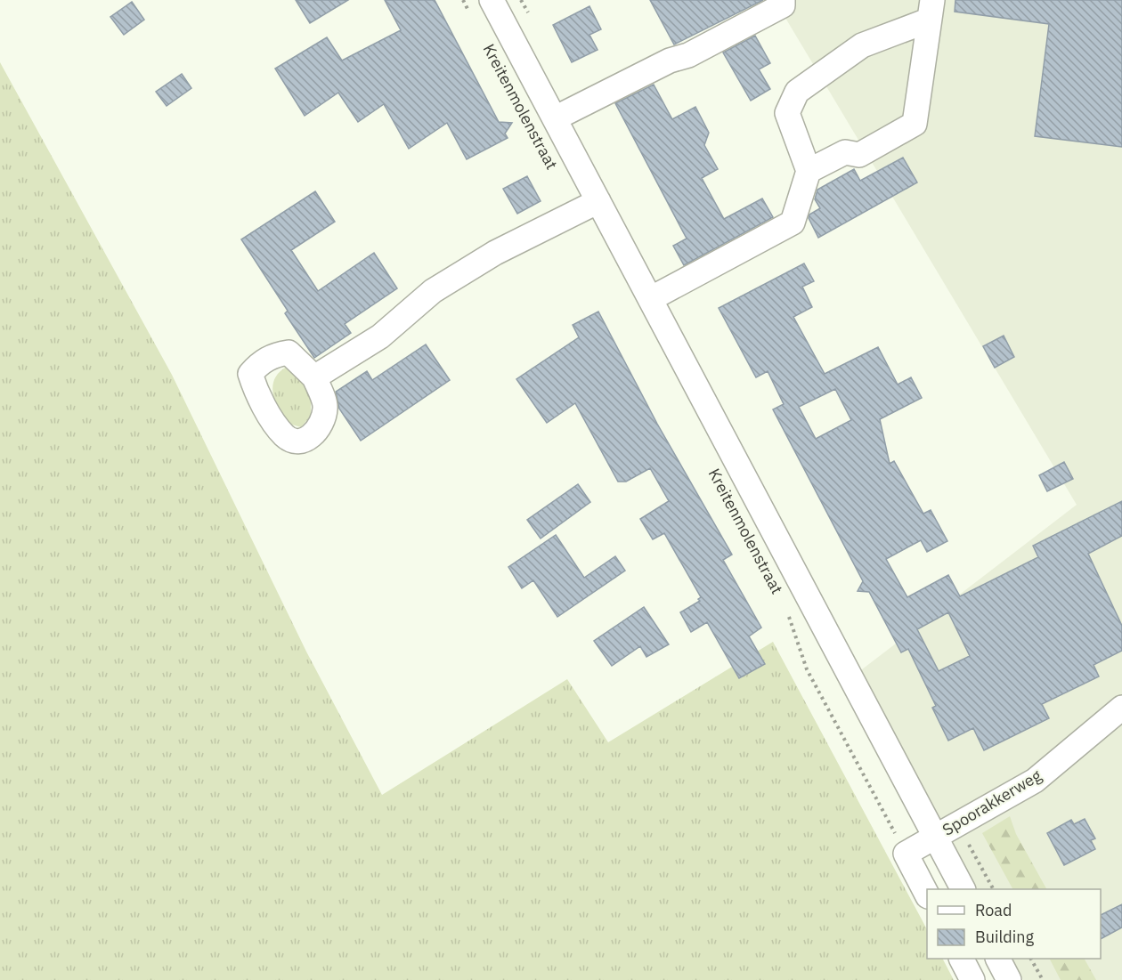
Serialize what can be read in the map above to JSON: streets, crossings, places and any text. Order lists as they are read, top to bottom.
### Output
{
  "streets": {
    "street": ["Kreitenmolenstraat", "Spoorakkerweg"]
  },
  "crossings": [
    ["Kreitenmolenstraat", "Spoorakkerweg"]
  ],
  "legend": ["Road", "Building"]
}
